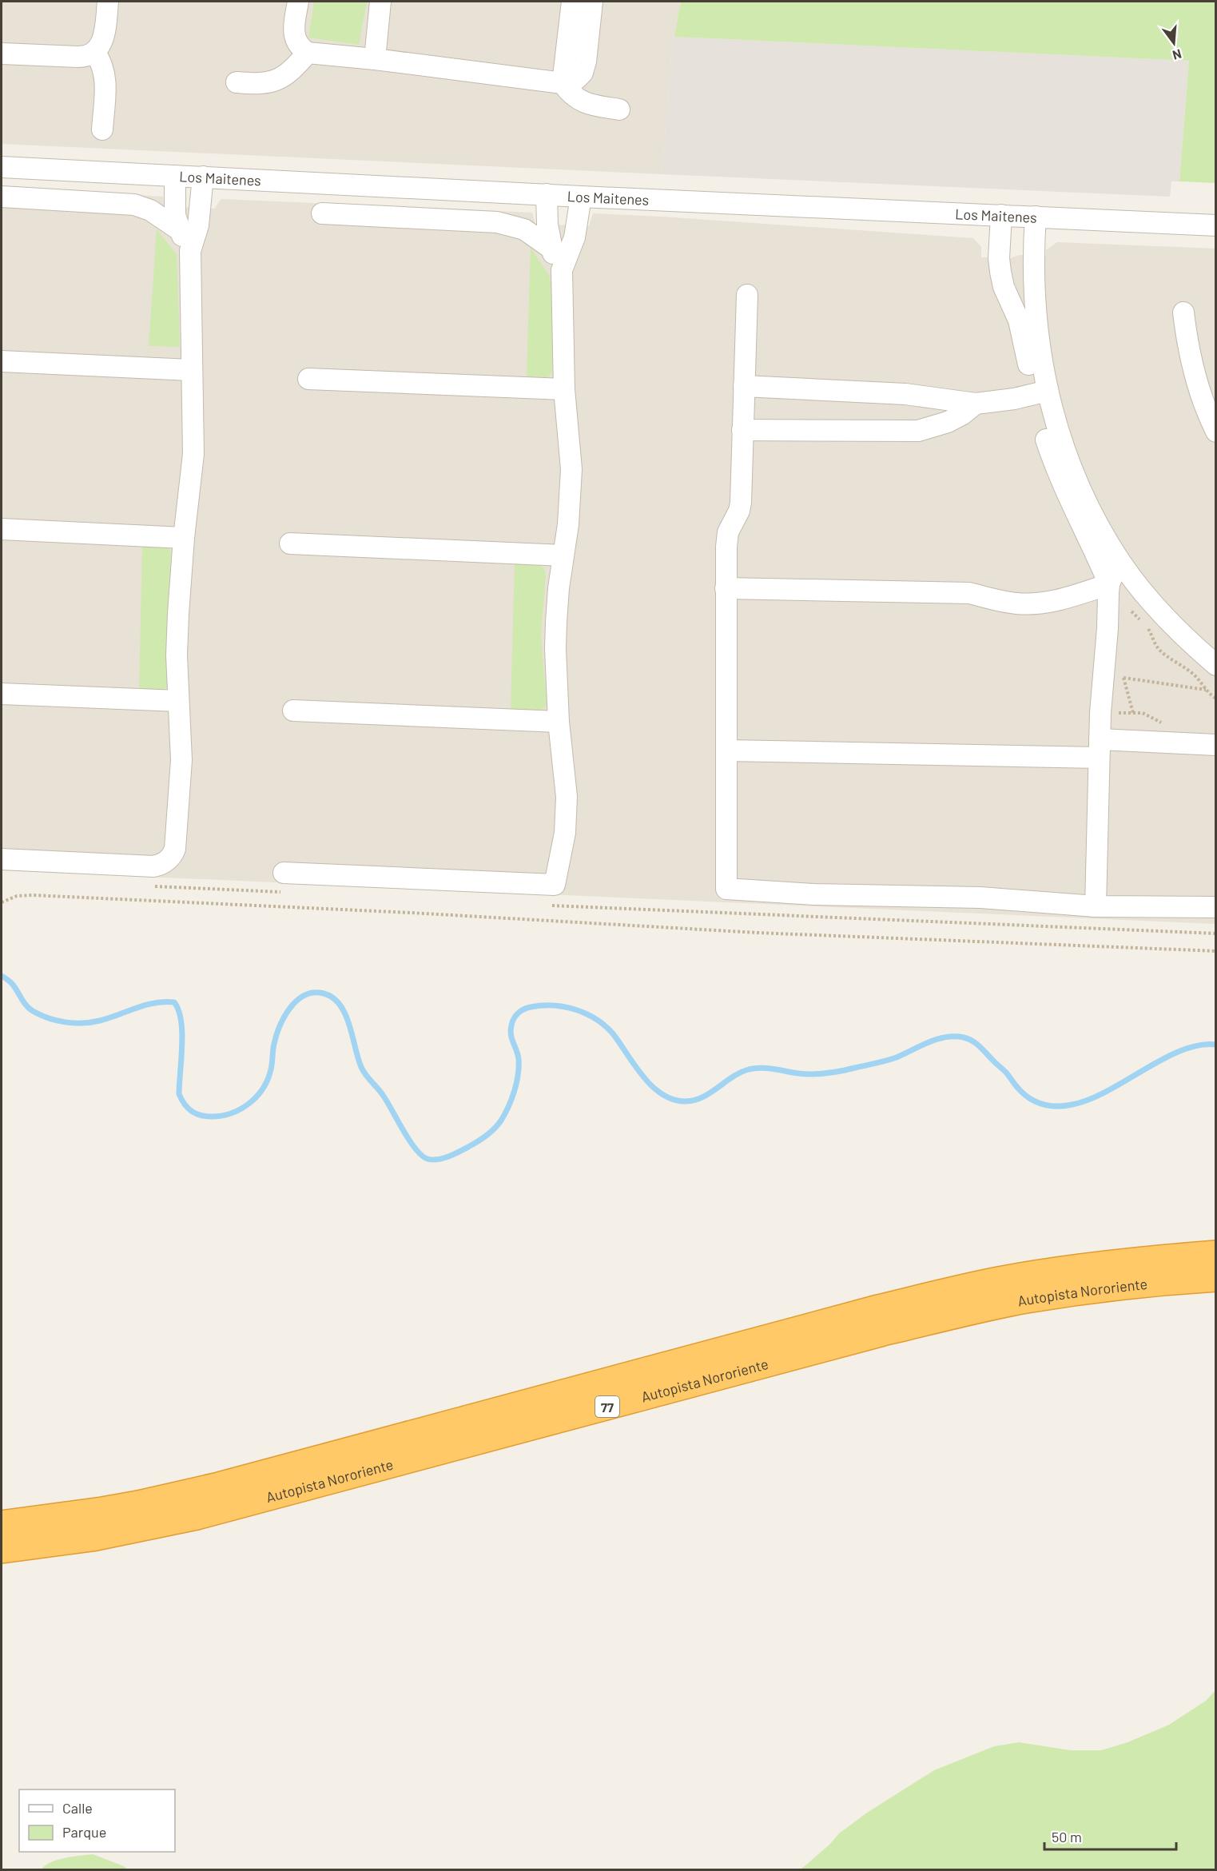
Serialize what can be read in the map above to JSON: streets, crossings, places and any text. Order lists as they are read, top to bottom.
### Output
{
  "streets": {
    "highway": ["Autopista Nororiente", "77"],
    "street": ["Los Maitenes"]
  },
  "legend": ["Calle", "Parque"],
  "scale_bar": "50 m",
  "north": "bottom"
}
